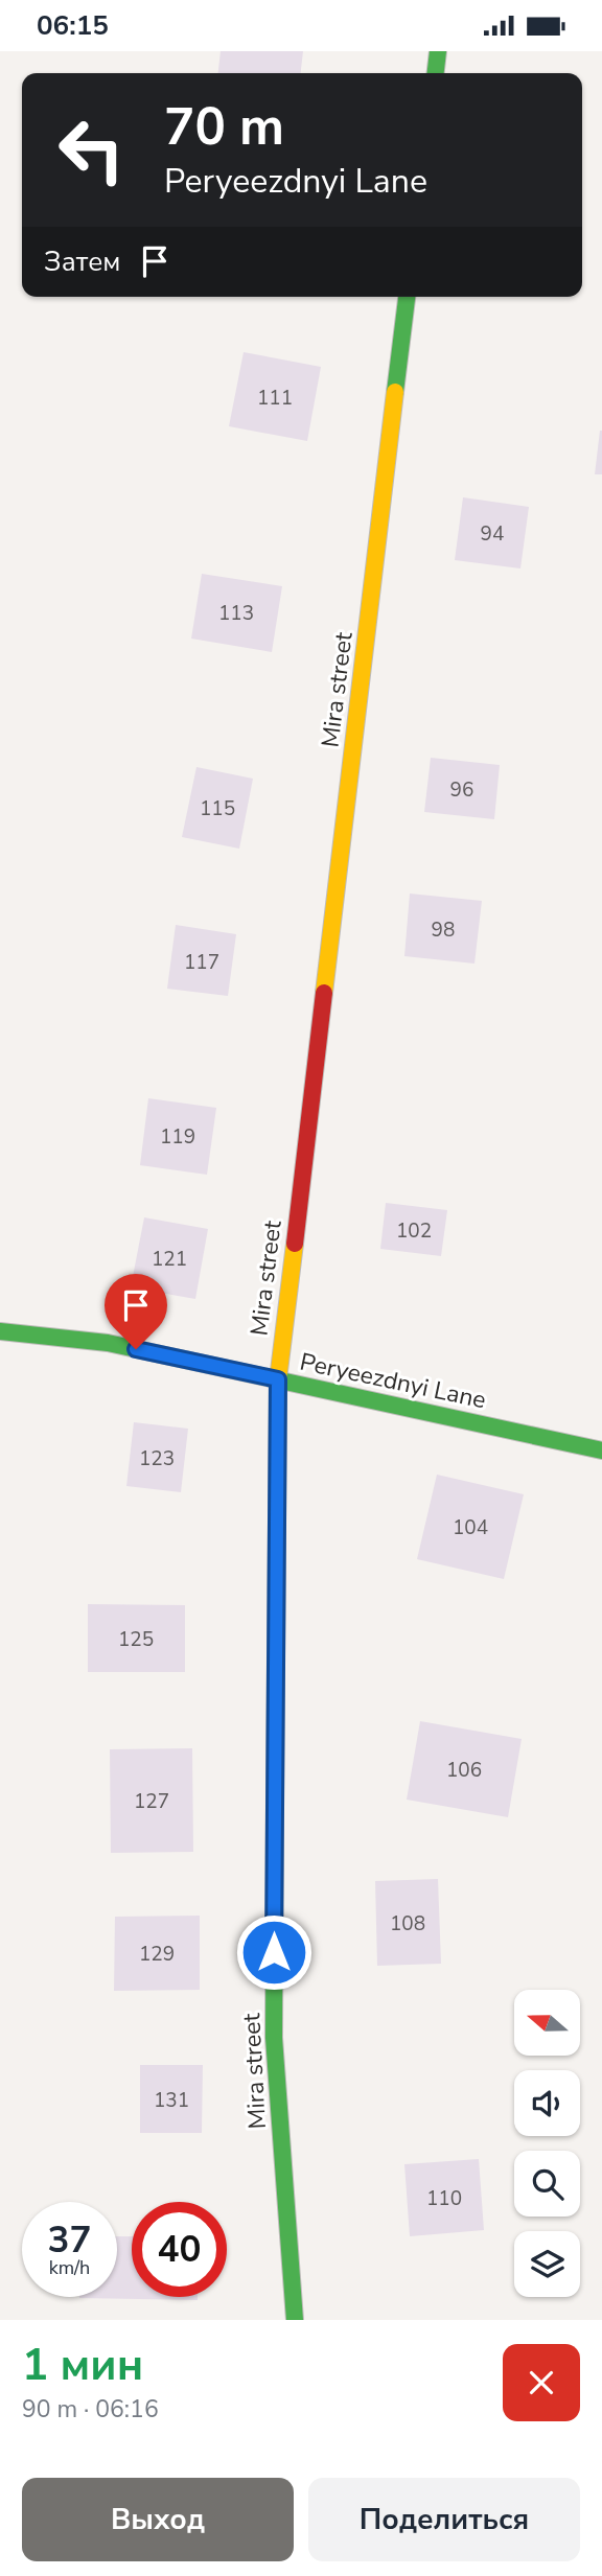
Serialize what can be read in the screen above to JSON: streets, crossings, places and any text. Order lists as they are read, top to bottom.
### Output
{
  "streets": {
    "street": ["Mira street", "Peryeezdnyi Lane"]
  },
  "crossings": [
    ["Mira street", "Peryeezdnyi Lane"]
  ],
  "house_numbers": [
    "111",
    "94",
    "113",
    "96",
    "115",
    "98",
    "117",
    "119",
    "102",
    "121",
    "123",
    "104",
    "125",
    "106",
    "127",
    "108",
    "129",
    "131",
    "110"
  ],
  "north": "left",
  "page": {
    "status": "06:15",
    "turn": ["70 m", "Peryeezdnyi Lane"],
    "then": "Затем",
    "speed": "37 km/h",
    "limit": "40",
    "heading": ["1 мин", "90 m · 06:16"],
    "buttons": ["Выход", "Поделиться"]
  }
}
